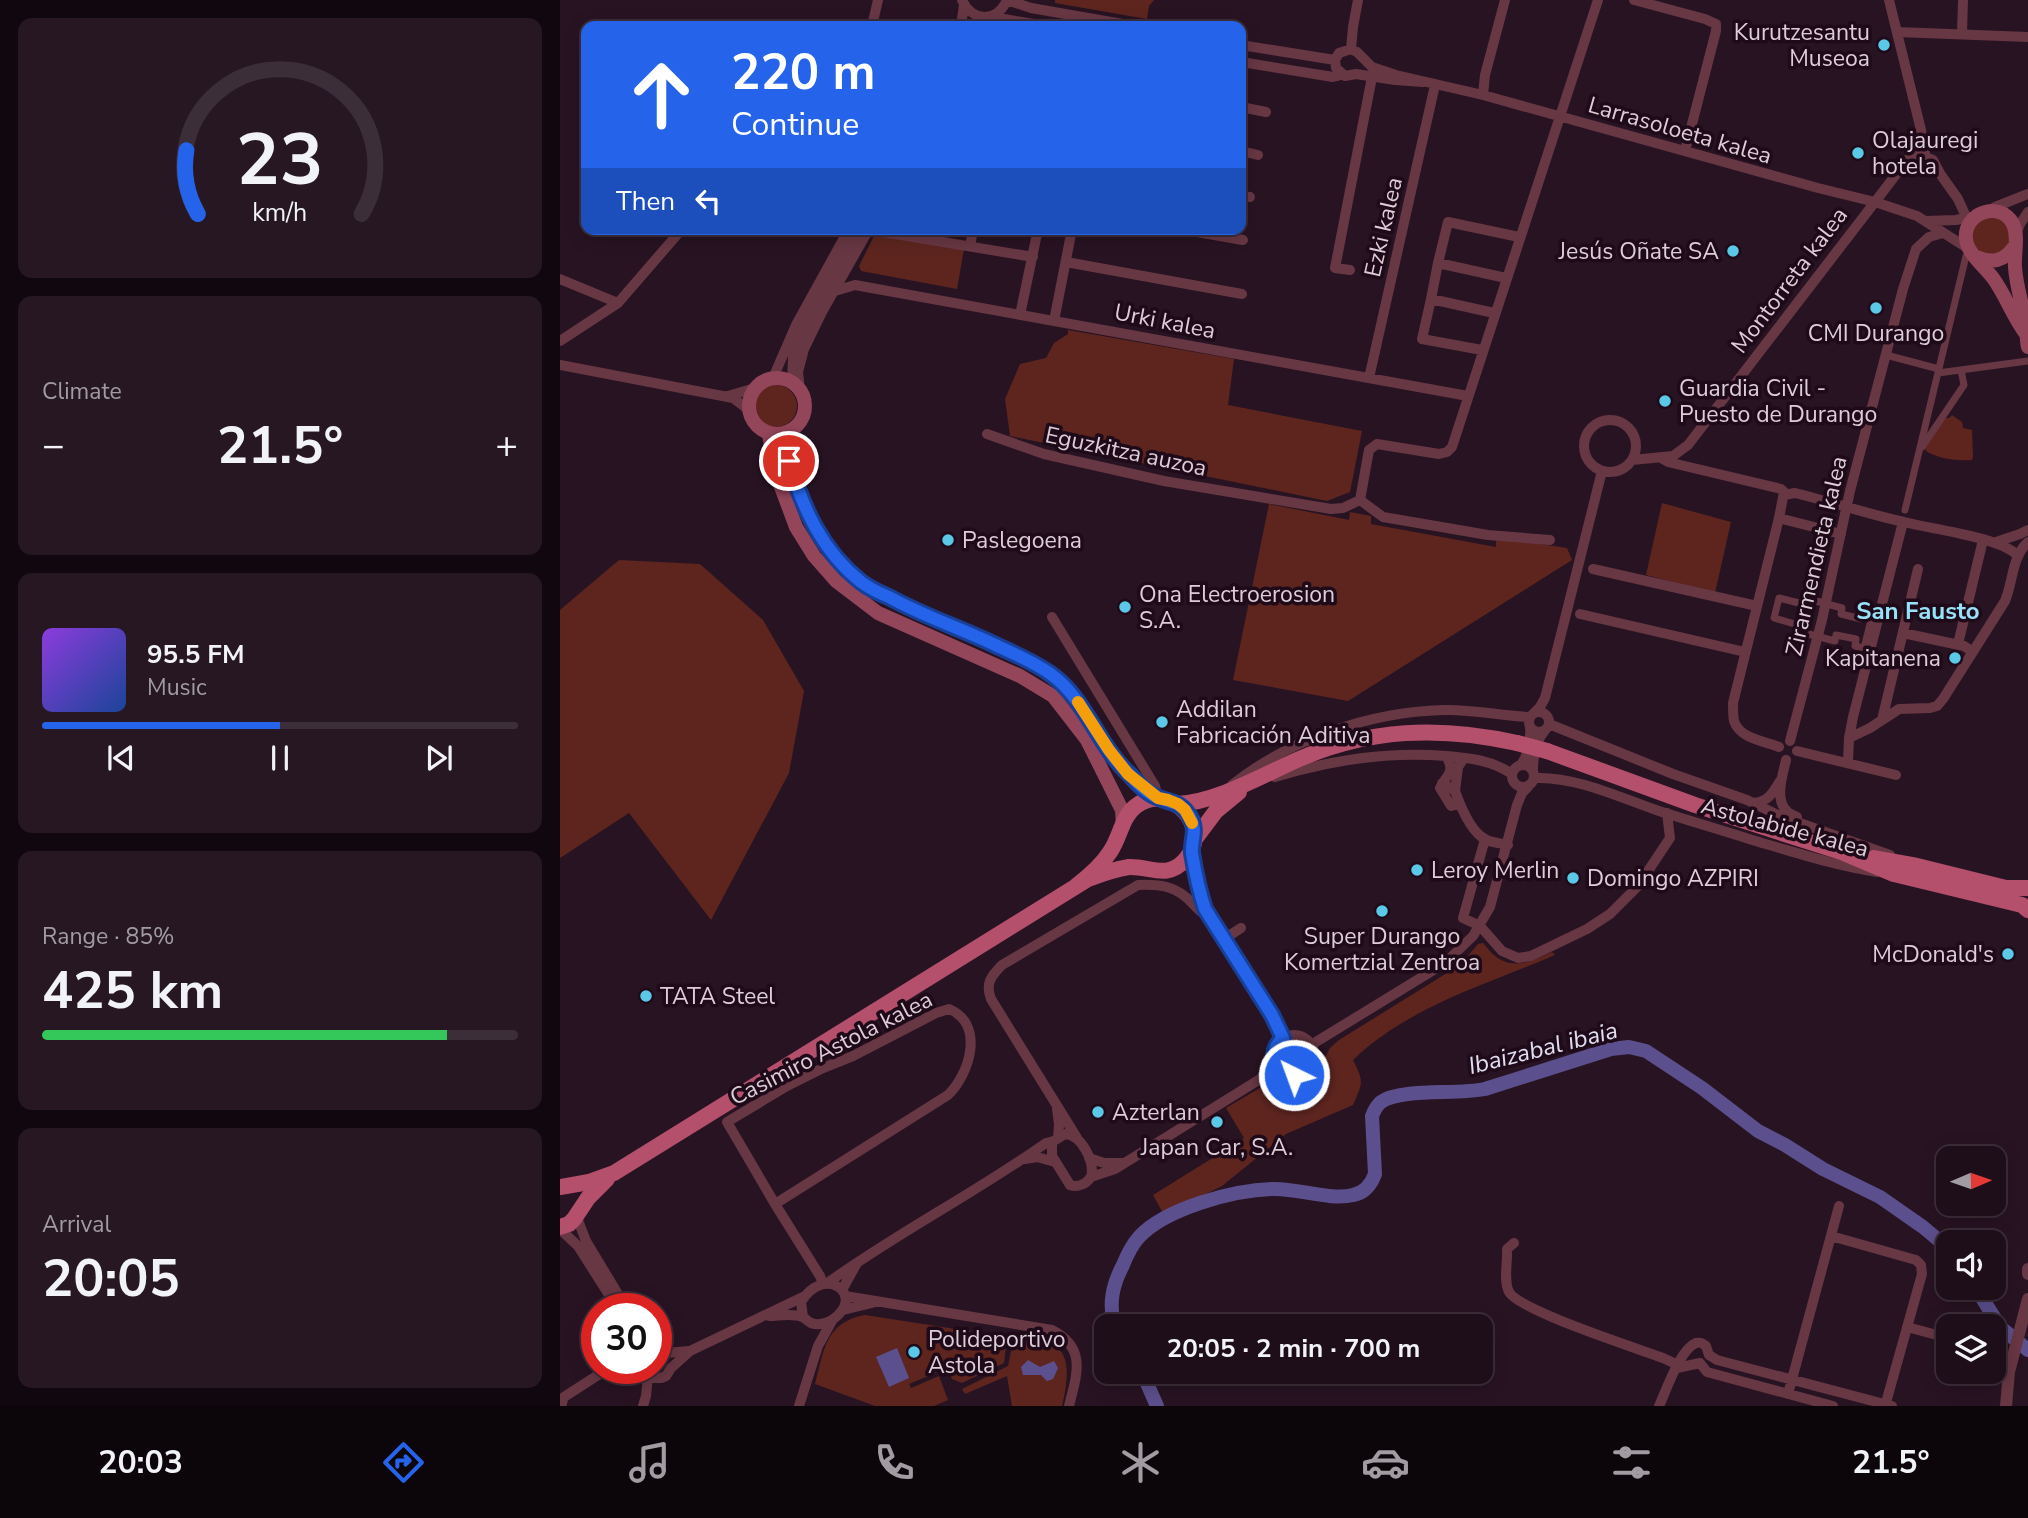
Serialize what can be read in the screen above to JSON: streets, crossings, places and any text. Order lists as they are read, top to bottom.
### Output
{
  "streets": {
    "street": [
      "Larrasoloeta kalea",
      "Ezki kalea",
      "Montorreta kalea",
      "Urki kalea",
      "Eguzkitza auzoa",
      "Zirarmendieta kalea",
      "Astolabide kalea",
      "Casimiro Astola kalea"
    ]
  },
  "crossings": [
    ["Larrasoloeta kalea", "Ezki kalea"],
    ["Larrasoloeta kalea", "Montorreta kalea"],
    ["Ezki kalea", "Urki kalea"],
    ["Zirarmendieta kalea", "Astolabide kalea"]
  ],
  "districts": ["San Fausto"],
  "water": ["Ibaizabal ibaia"],
  "places": [
    "Kurutzesantu Museoa",
    "Olajauregi hotela",
    "Jesús Oñate SA",
    "CMI Durango",
    "Guardia Civil - Puesto de Durango",
    "Paslegoena",
    "Ona Electroerosion S.A.",
    "Kapitanena",
    "Addilan Fabricación Aditiva",
    "Leroy Merlin",
    "Domingo AZPIRI",
    "Super Durango Komertzial Zentroa",
    "McDonald's",
    "TATA Steel",
    "Azterlan",
    "Japan Car, S.A.",
    "Polideportivo Astola"
  ],
  "north": "right",
  "page": {
    "turn": ["220 m", "Continue"],
    "then": "Then",
    "tile": [
      "Climate",
      ["Range · 85%", "425 km"],
      ["Arrival", "20:05"]
    ],
    "heat": ["−", "21.5°", "+"],
    "song": ["95.5 FM", "Music"],
    "limit": "30",
    "trip": "20:05 · 2 min · 700 m",
    "tabs": ["20:03", "21.5°"],
    "gauge": ["23", "km/h"]
  }
}
